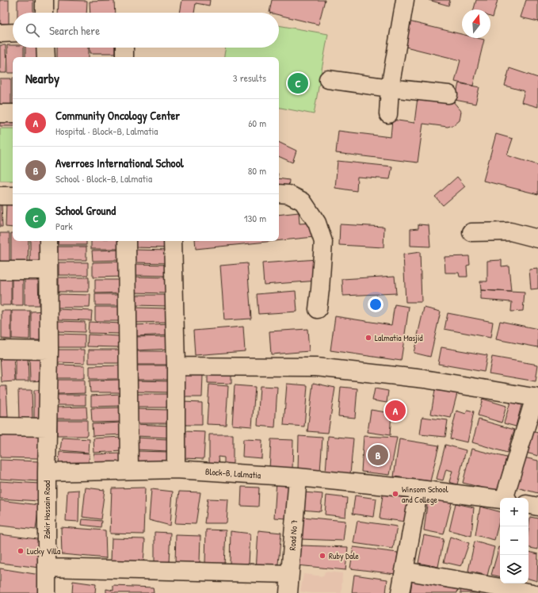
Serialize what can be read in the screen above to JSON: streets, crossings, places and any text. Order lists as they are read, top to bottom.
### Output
{
  "streets": {
    "street": ["Block-B, Lalmatia", "Zakir Hossain Road", "Road No 7"]
  },
  "crossings": [
    ["Block-B, Lalmatia", "Zakir Hossain Road"],
    ["Block-B, Lalmatia", "Road No 7"]
  ],
  "places": [
    "Lalmatia Masjid",
    "Winsom School and College",
    "Lucky Villa",
    "Ruby Dale"
  ],
  "north": "top",
  "page": {
    "search": "Search here",
    "heading": ["Nearby", "3 results"],
    "pins": ["C", "A", "B"],
    "list": [
      {
        "mark": "A",
        "name": "Community Oncology Center",
        "note": "Hospital · Block-B, Lalmatia",
        "value": "60 m"
      },
      {
        "mark": "B",
        "name": "Averroes International School",
        "note": "School · Block-B, Lalmatia",
        "value": "80 m"
      },
      {
        "mark": "C",
        "name": "School Ground",
        "note": "Park",
        "value": "130 m"
      }
    ],
    "map_buttons": ["+", "−"]
  }
}
